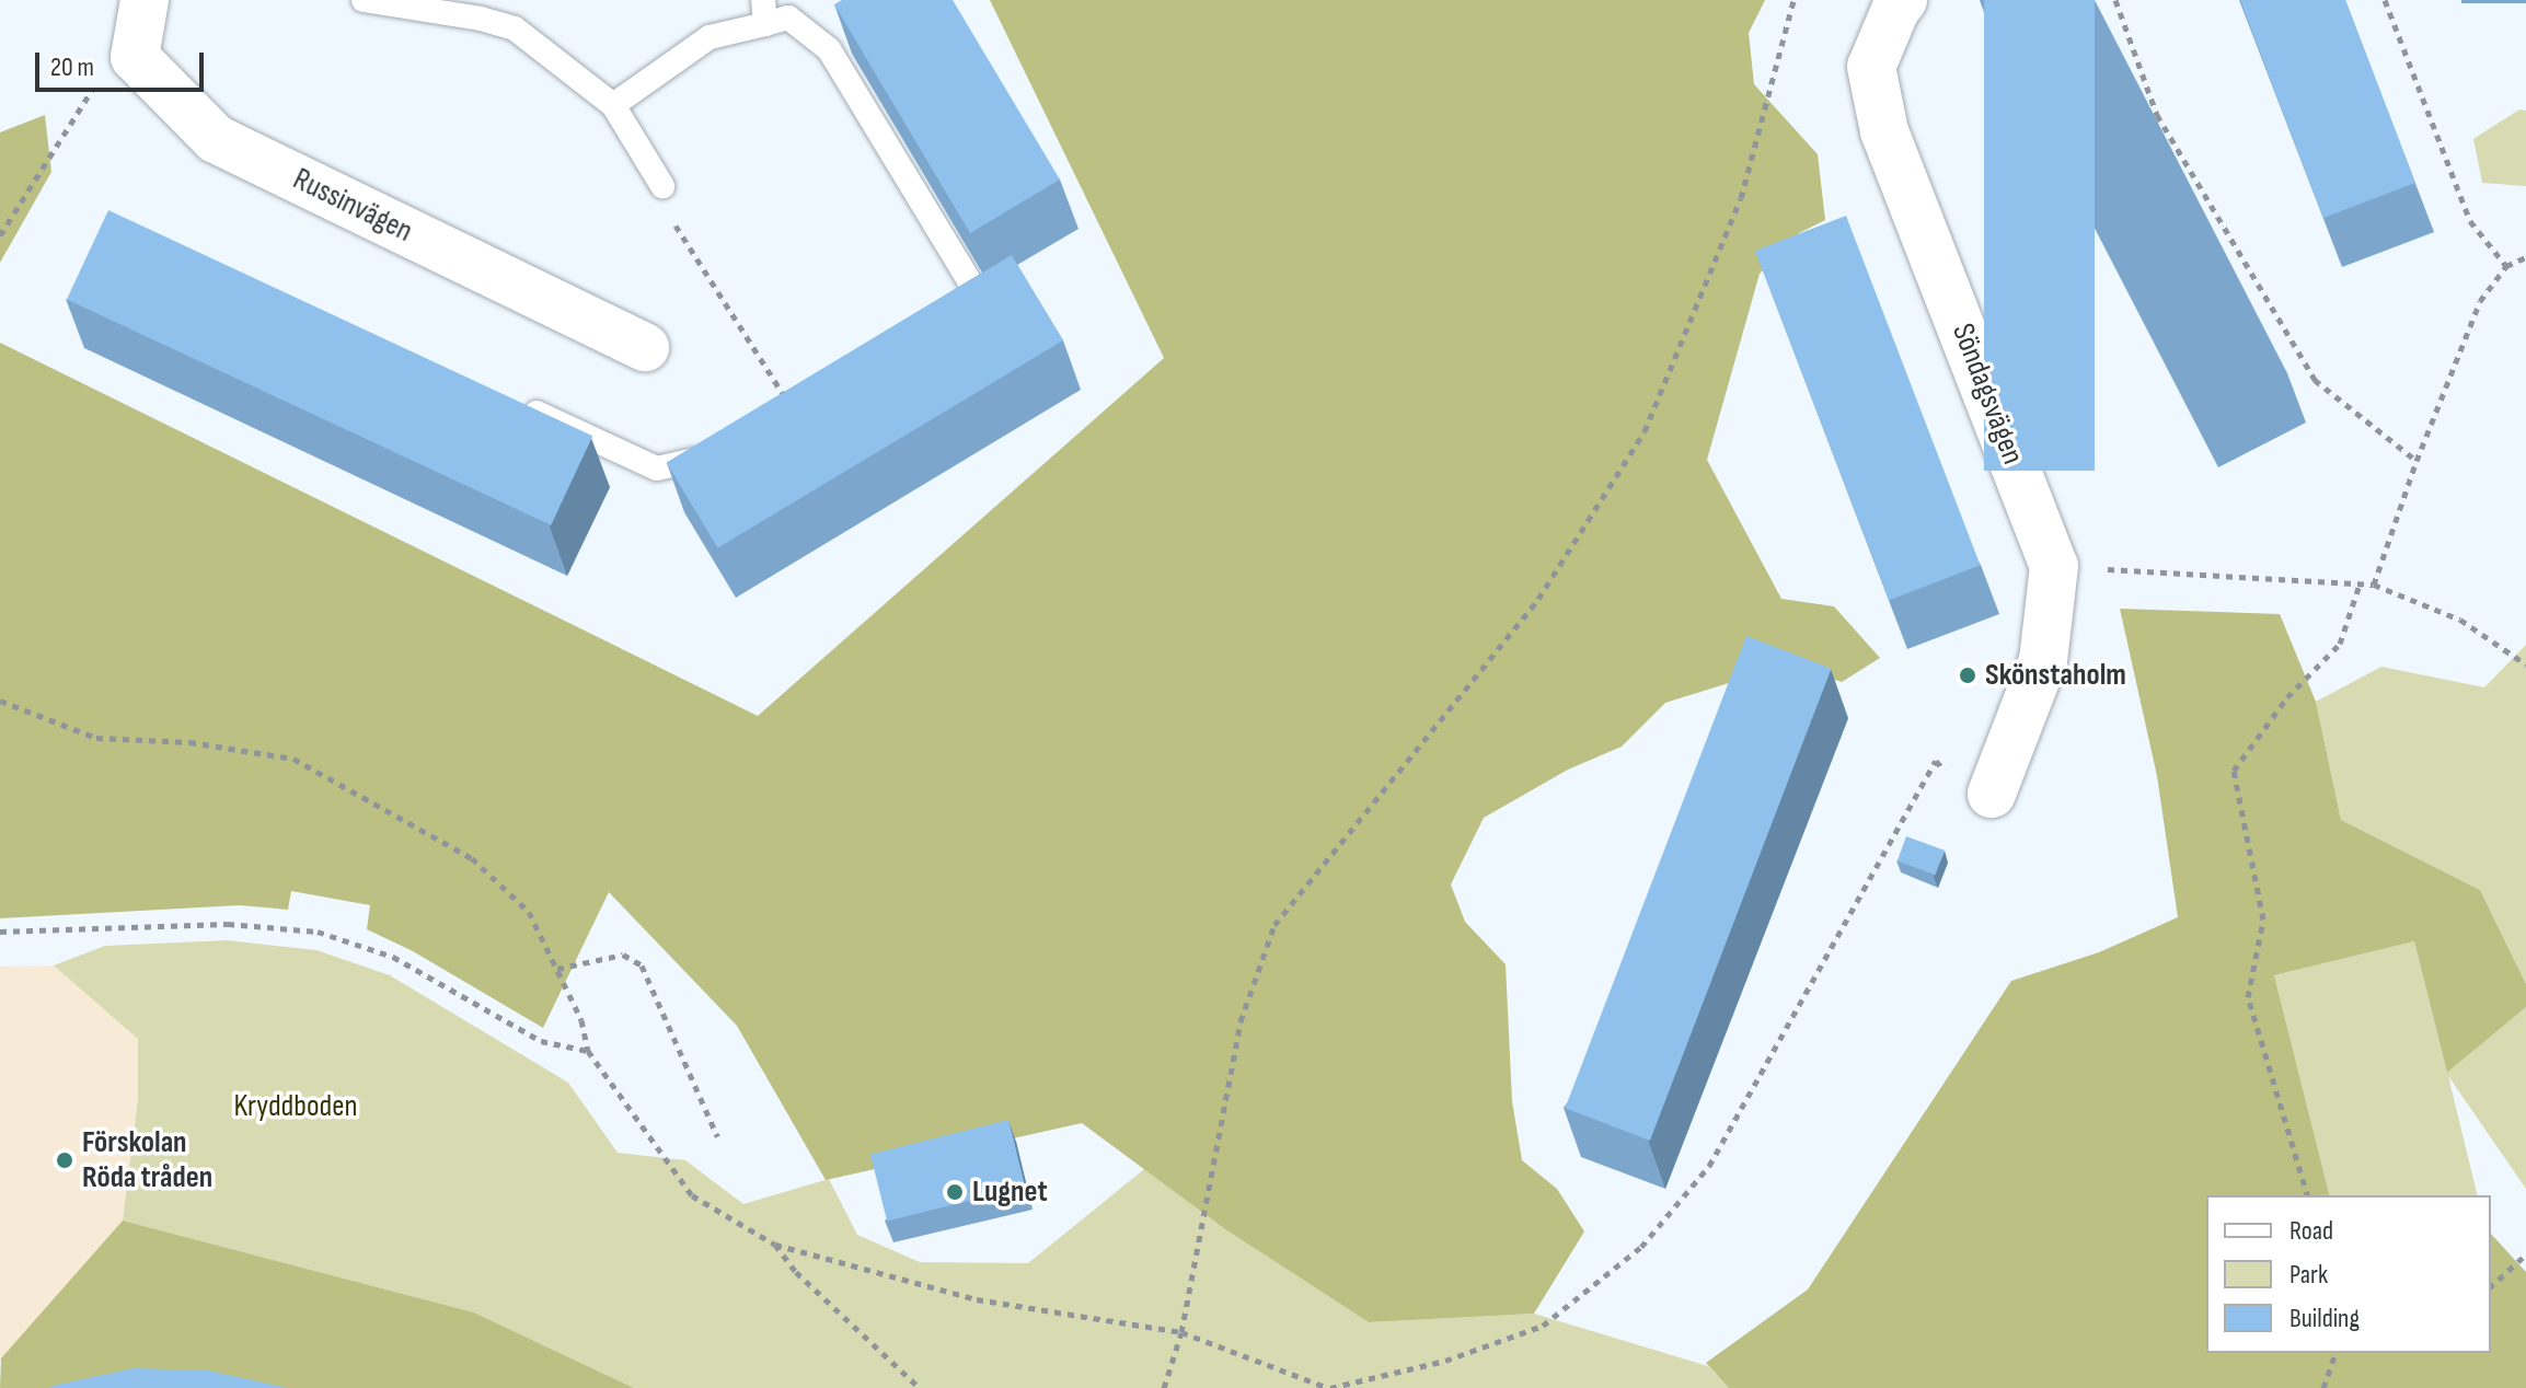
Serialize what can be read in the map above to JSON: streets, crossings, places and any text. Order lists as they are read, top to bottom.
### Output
{
  "streets": {
    "street": ["Russinvägen", "Söndagsvägen"]
  },
  "parks": ["Kryddboden"],
  "places": ["Skönstaholm", "Förskolan Röda tråden", "Lugnet"],
  "legend": ["Road", "Park", "Building"],
  "scale_bar": "20 m"
}
